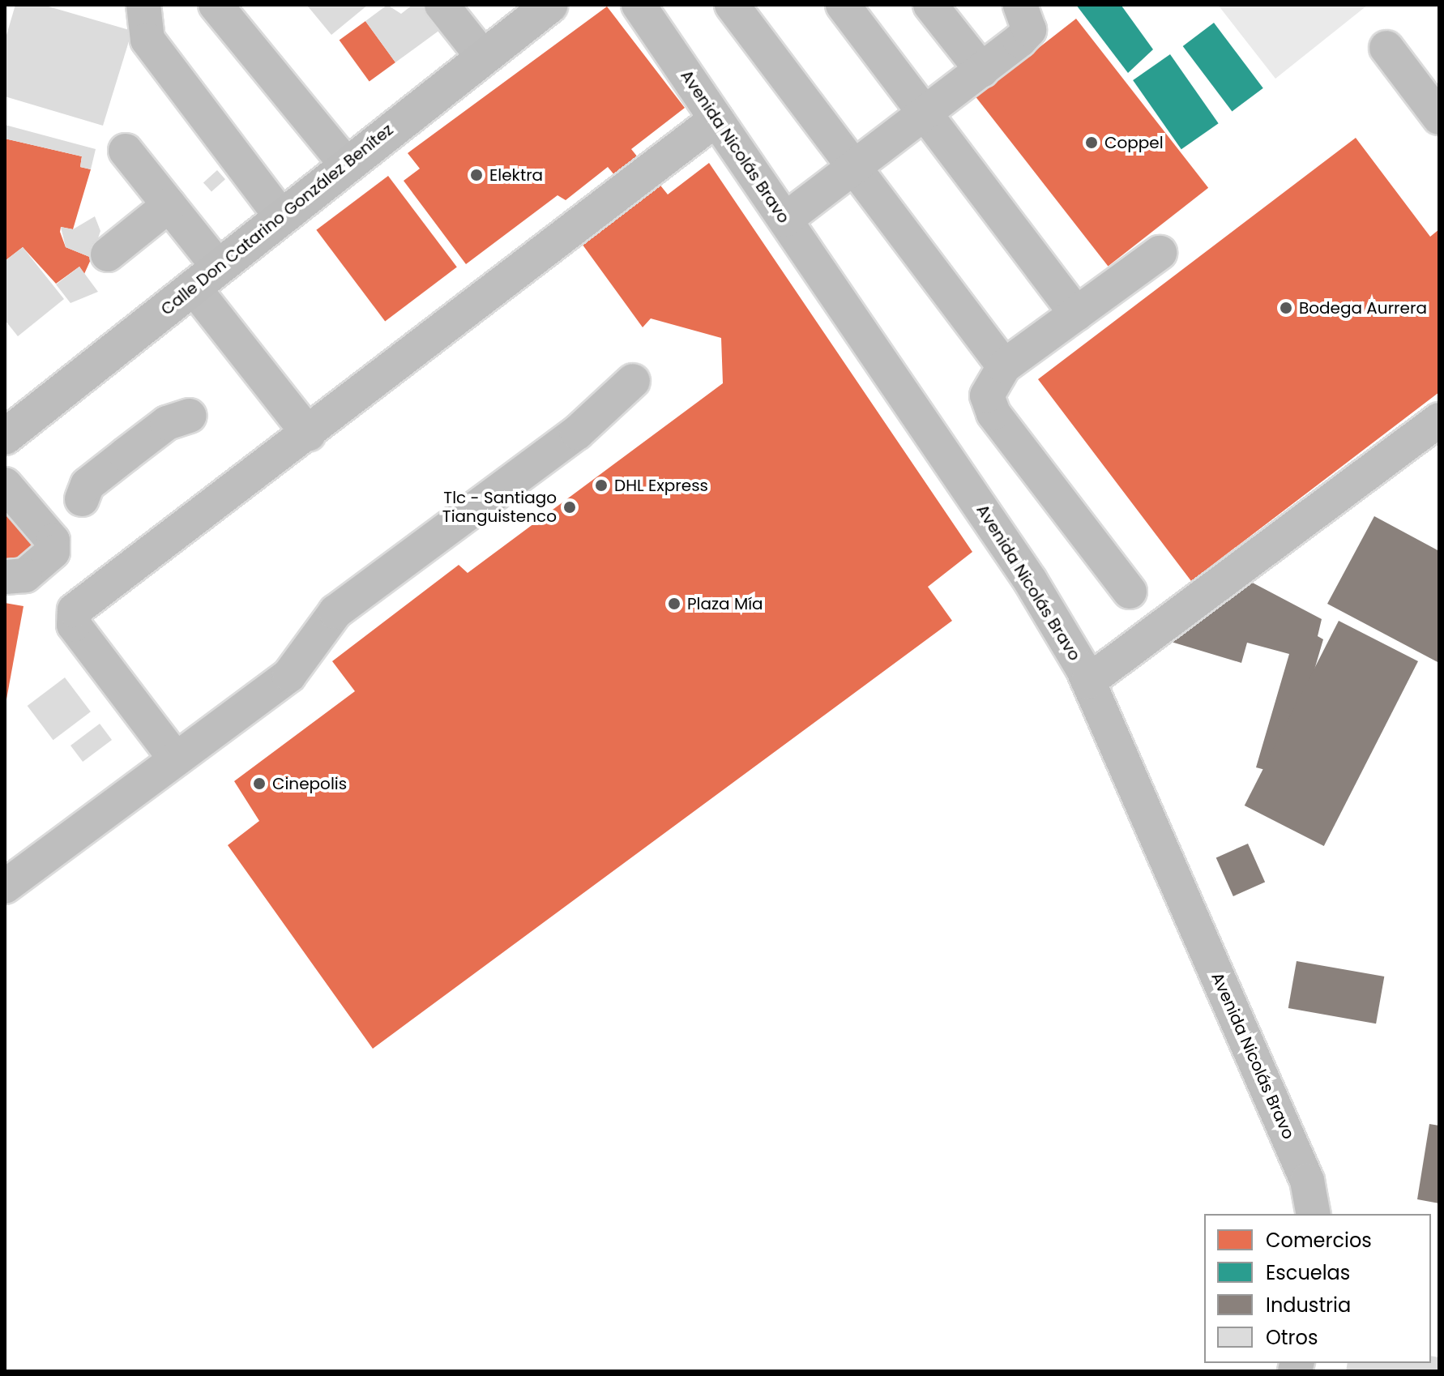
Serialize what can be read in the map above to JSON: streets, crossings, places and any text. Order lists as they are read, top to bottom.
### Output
{
  "streets": {
    "main road": ["Calle Don Catarino González Benítez"],
    "street": ["Avenida Nicolás Bravo"]
  },
  "places": [
    "Coppel",
    "Elektra",
    "Bodega Aurrera",
    "DHL Express",
    "Tlc - Santiago Tianguistenco",
    "Plaza Mía",
    "Cinepolis"
  ],
  "legend": [
    "Comercios",
    "Escuelas",
    "Industria",
    "Otros"
  ]
}
